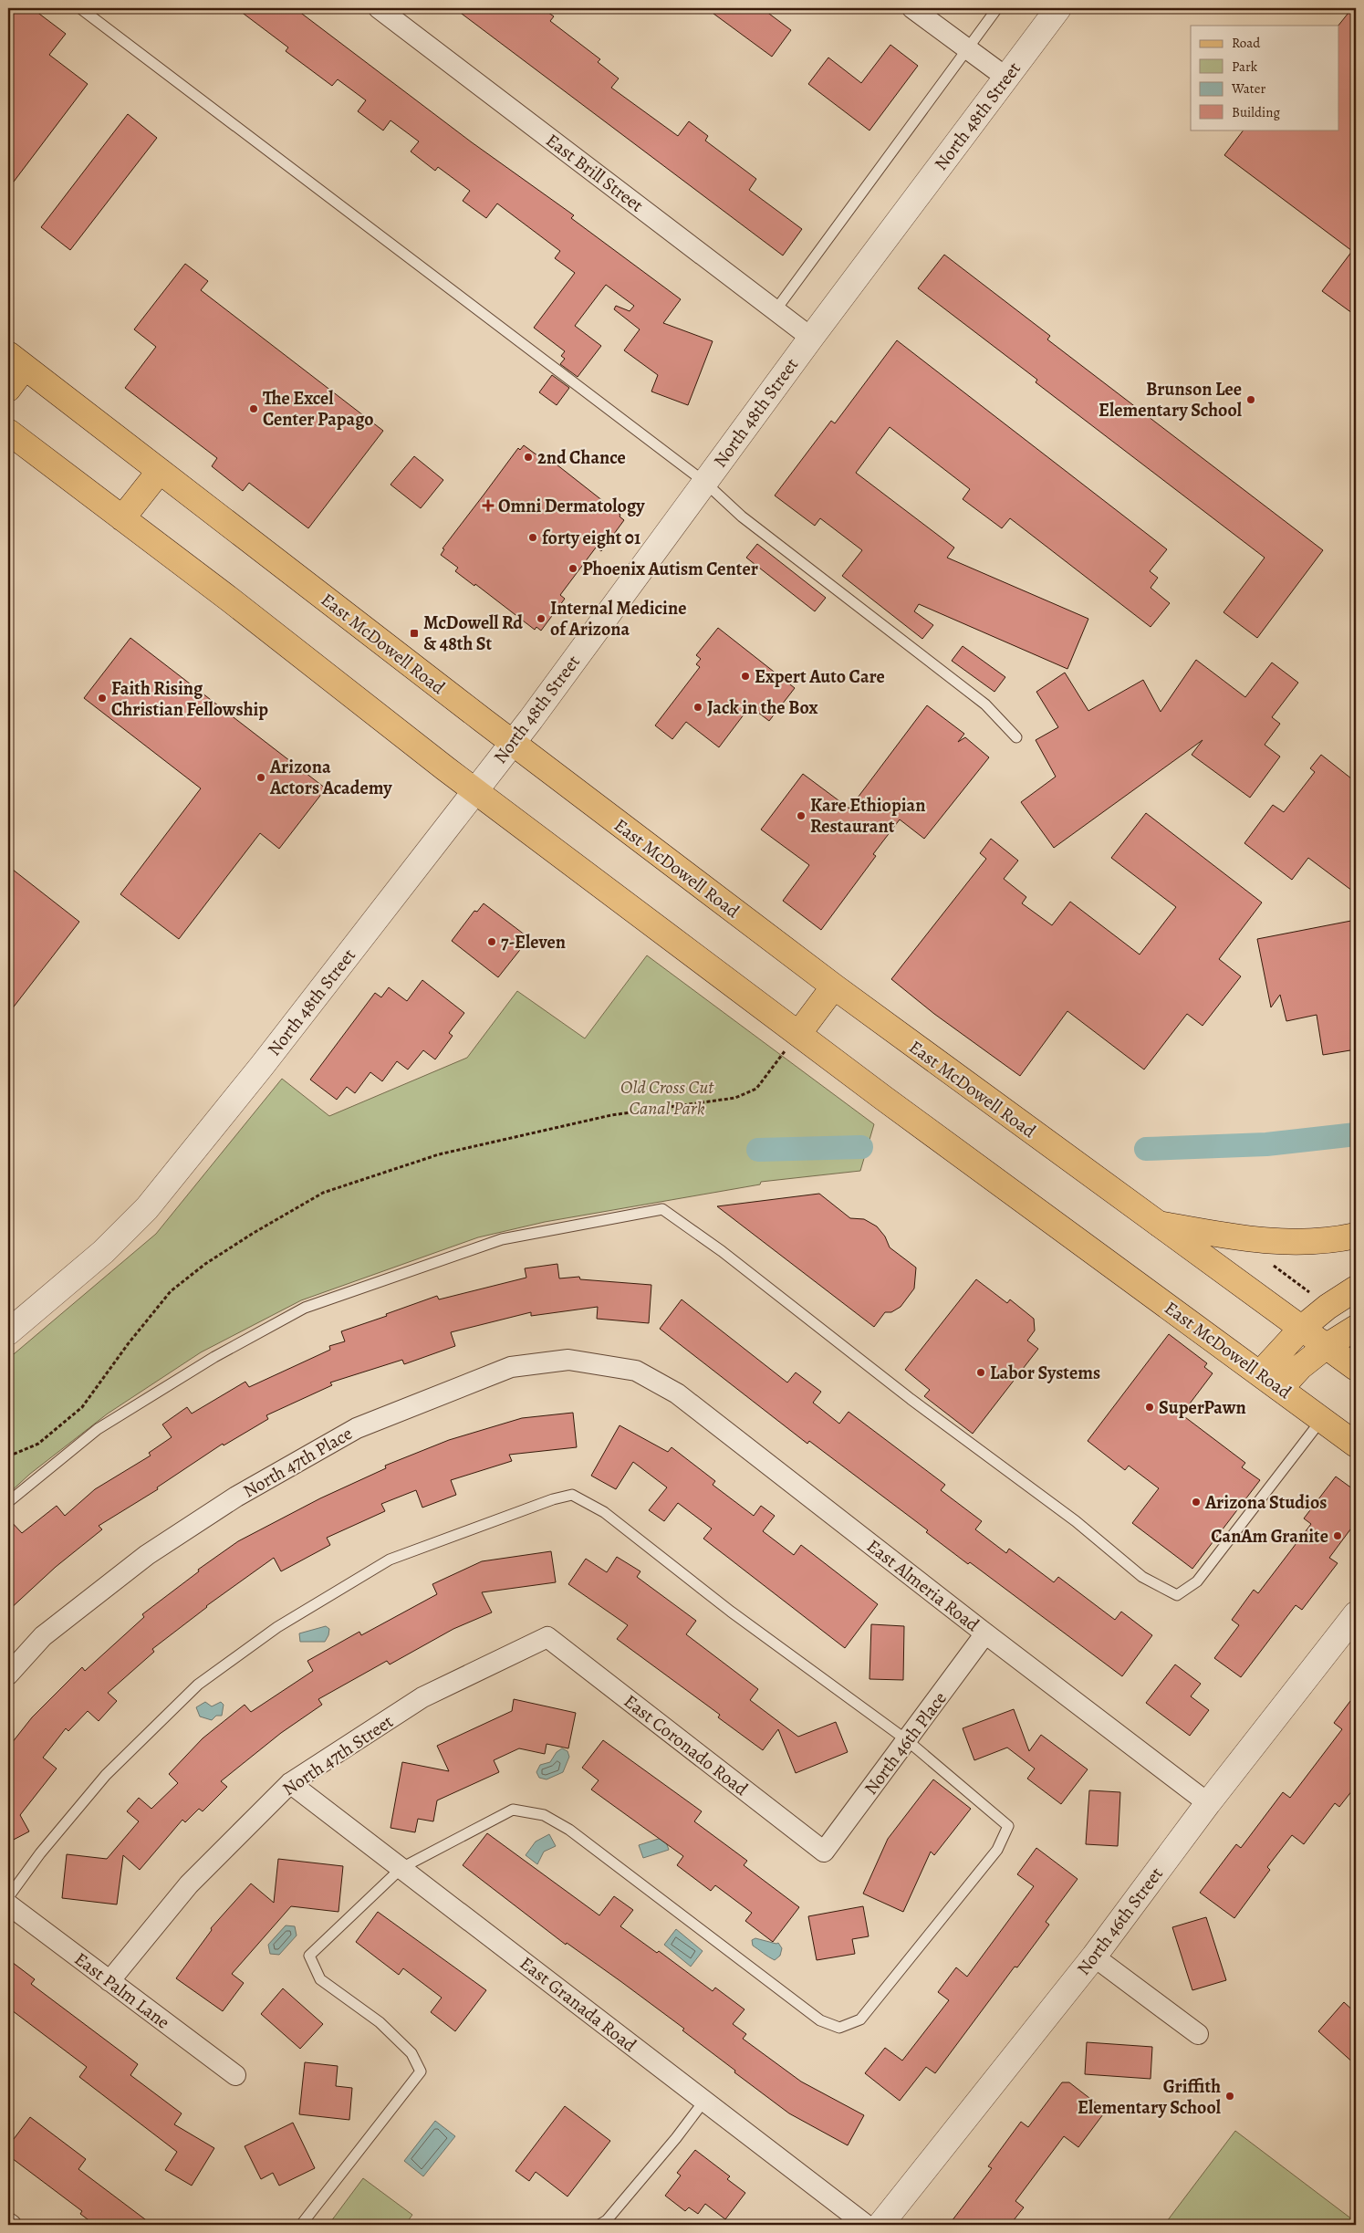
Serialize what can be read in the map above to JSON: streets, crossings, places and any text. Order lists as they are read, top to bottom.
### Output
{
  "streets": {
    "main road": ["East McDowell Road"],
    "street": [
      "North 48th Street",
      "East Brill Street",
      "North 47th Place",
      "East Almeria Road",
      "North 46th Place",
      "East Coronado Road",
      "North 47th Street",
      "North 46th Street",
      "East Palm Lane",
      "East Granada Road"
    ]
  },
  "crossings": [
    ["North 48th Street", "East Brill Street"],
    ["North 48th Street", "East McDowell Road"],
    ["North 47th Place", "East Almeria Road"],
    ["East Almeria Road", "North 46th Place"],
    ["East Almeria Road", "North 46th Street"],
    ["North 46th Place", "East Coronado Road"],
    ["East Coronado Road", "North 47th Street"],
    ["North 47th Street", "East Palm Lane"],
    ["North 47th Street", "East Granada Road"]
  ],
  "parks": ["Old Cross Cut Canal Park"],
  "places": {
    "other": [
      "Brunson Lee Elementary School",
      "The Excel Center Papago",
      "2nd Chance",
      "forty eight 01",
      "Phoenix Autism Center",
      "Internal Medicine of Arizona",
      "Expert Auto Care",
      "Faith Rising Christian Fellowship",
      "Jack in the Box",
      "Arizona Actors Academy",
      "Kare Ethiopian Restaurant",
      "7-Eleven",
      "Labor Systems",
      "SuperPawn",
      "Arizona Studios",
      "CanAm Granite",
      "Griffith Elementary School"
    ],
    "health": ["Omni Dermatology"],
    "transit": ["McDowell Rd & 48th St"]
  },
  "legend": [
    "Road",
    "Park",
    "Water",
    "Building"
  ]
}
